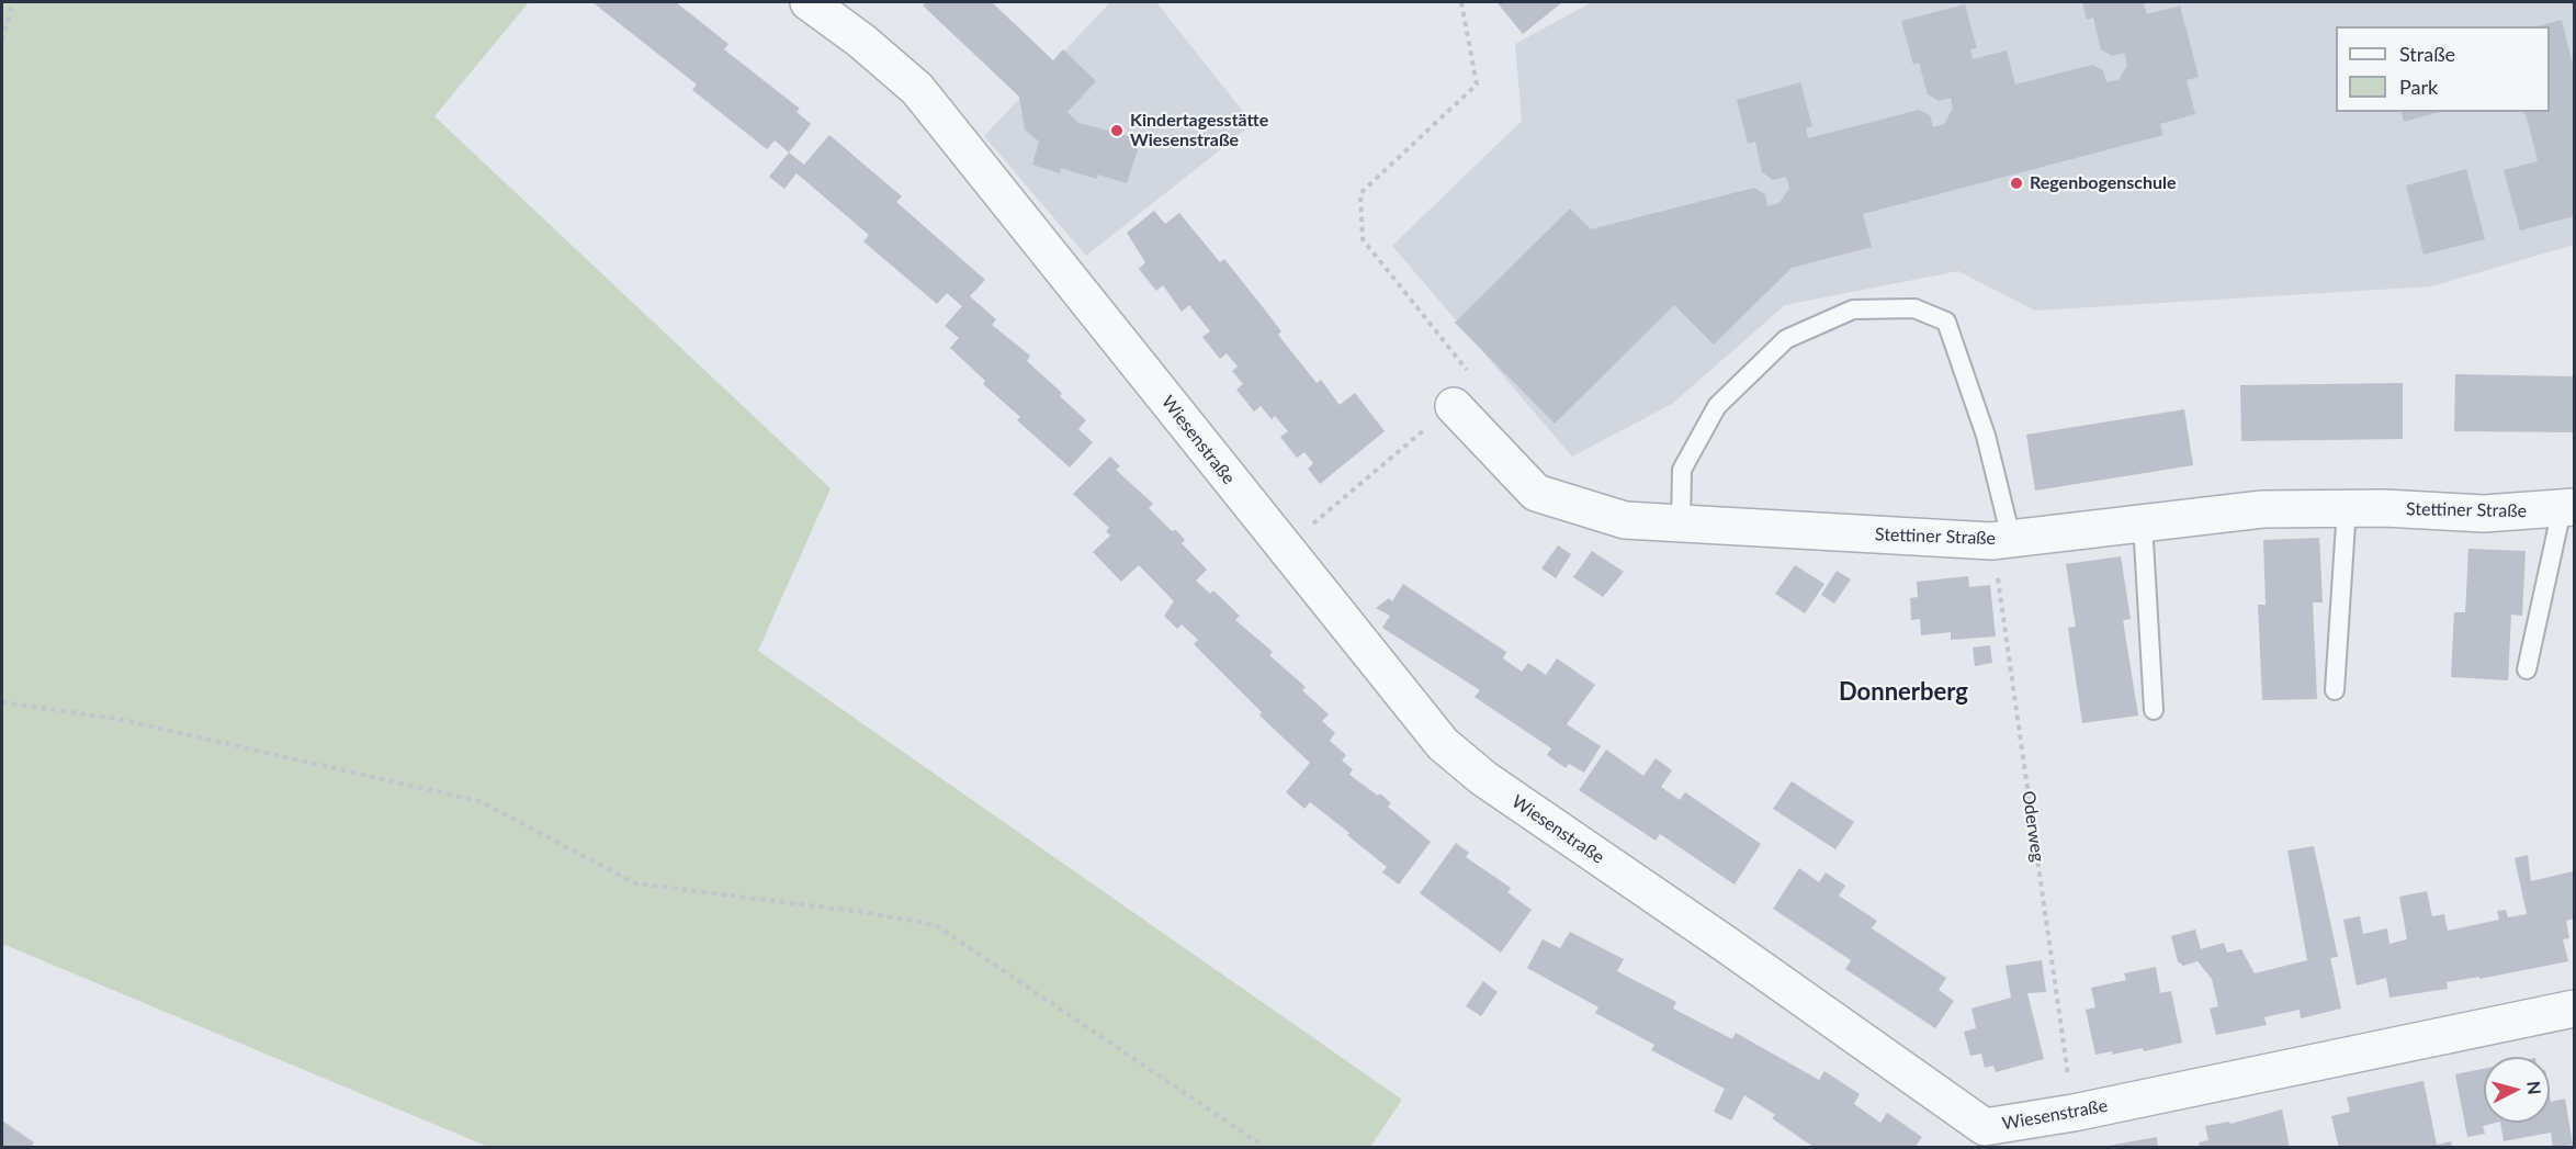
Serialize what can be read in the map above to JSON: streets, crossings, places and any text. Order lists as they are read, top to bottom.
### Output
{
  "streets": {
    "street": ["Wiesenstraße", "Stettiner Straße"],
    "path": ["Oderweg"]
  },
  "crossings": [
    ["Wiesenstraße", "Oderweg"],
    ["Stettiner Straße", "Oderweg"]
  ],
  "districts": ["Donnerberg"],
  "places": ["Kindertagesstätte Wiesenstraße", "Regenbogenschule"],
  "legend": ["Straße", "Park"],
  "north": "right"
}
